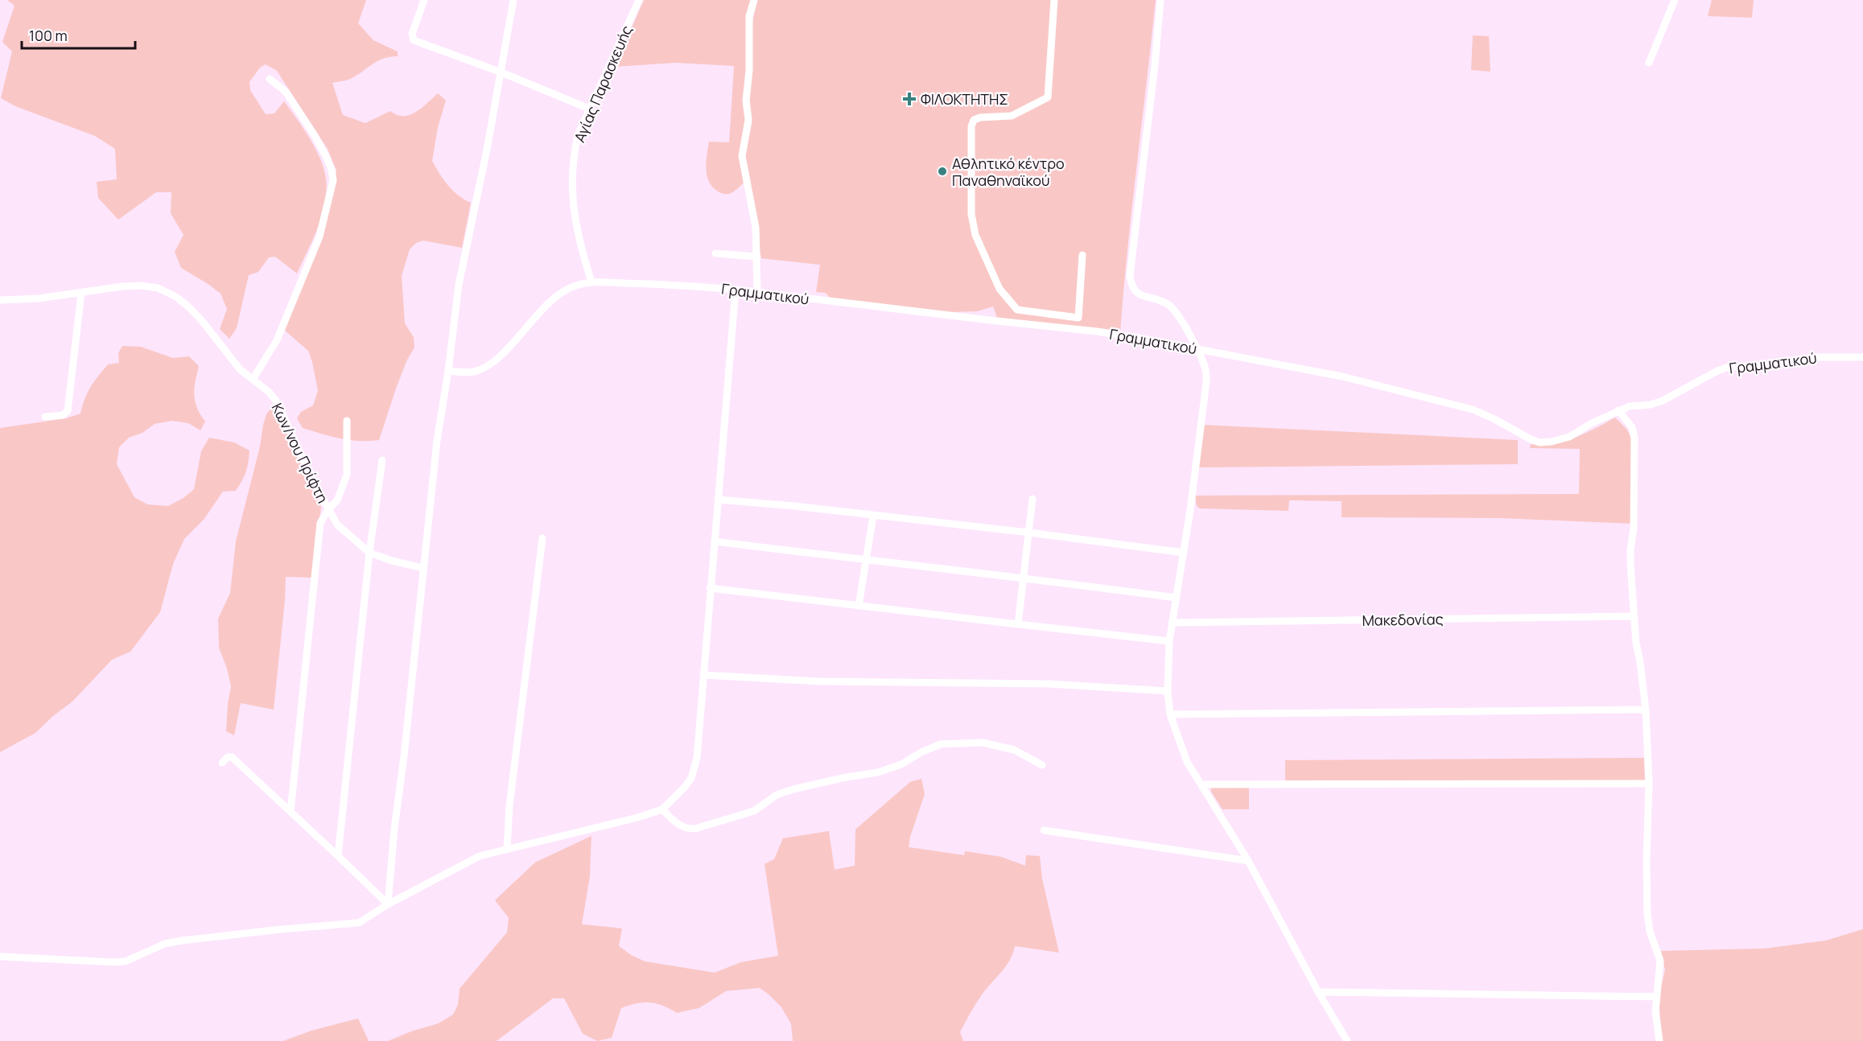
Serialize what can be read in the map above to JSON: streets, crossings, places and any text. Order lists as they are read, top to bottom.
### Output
{
  "streets": {
    "street": [
      "Αγίας Παρασκευής",
      "Γραμματικού",
      "Κων/νου Πρίφτη",
      "Μακεδονίας"
    ]
  },
  "crossings": [
    ["Αγίας Παρασκευής", "Γραμματικού"]
  ],
  "places": {
    "health": ["ΦΙΛΟΚΤΗΤΗΣ"],
    "other": ["Αθλητικό κέντρο Παναθηναϊκού"]
  },
  "scale_bar": "100 m"
}
